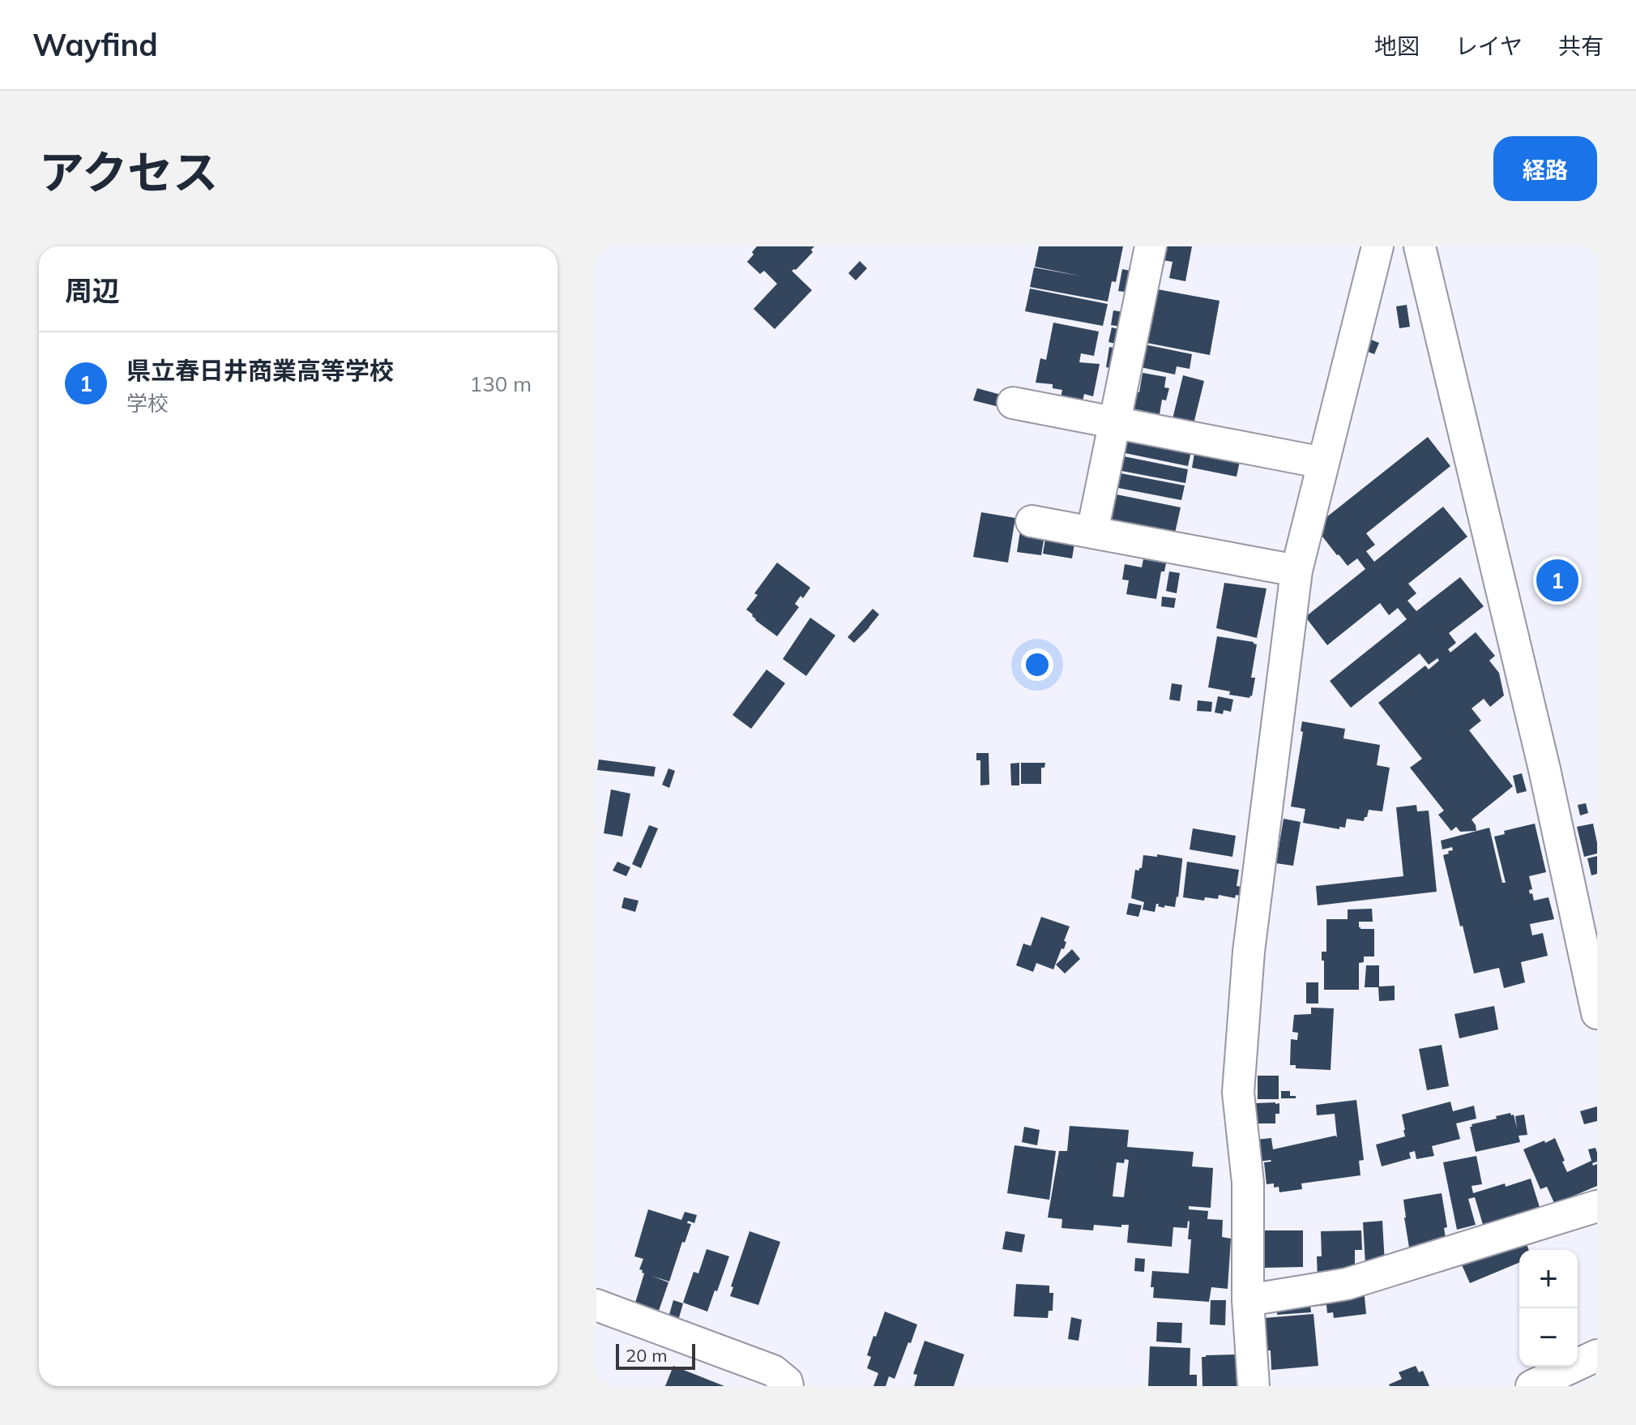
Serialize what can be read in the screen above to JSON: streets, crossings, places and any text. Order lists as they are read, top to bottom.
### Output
{
  "scale_bar": "20 m",
  "page": {
    "header": "Wayfind",
    "nav": ["地図", "レイヤ", "共有"],
    "title": "アクセス",
    "buttons": "経路",
    "heading": "周辺",
    "list": [
      {
        "mark": "1",
        "name": "県立春日井商業高等学校",
        "note": "学校",
        "value": "130 m"
      }
    ],
    "pins": "1",
    "map_buttons": ["+", "−"],
    "scale": "20 m"
  }
}
